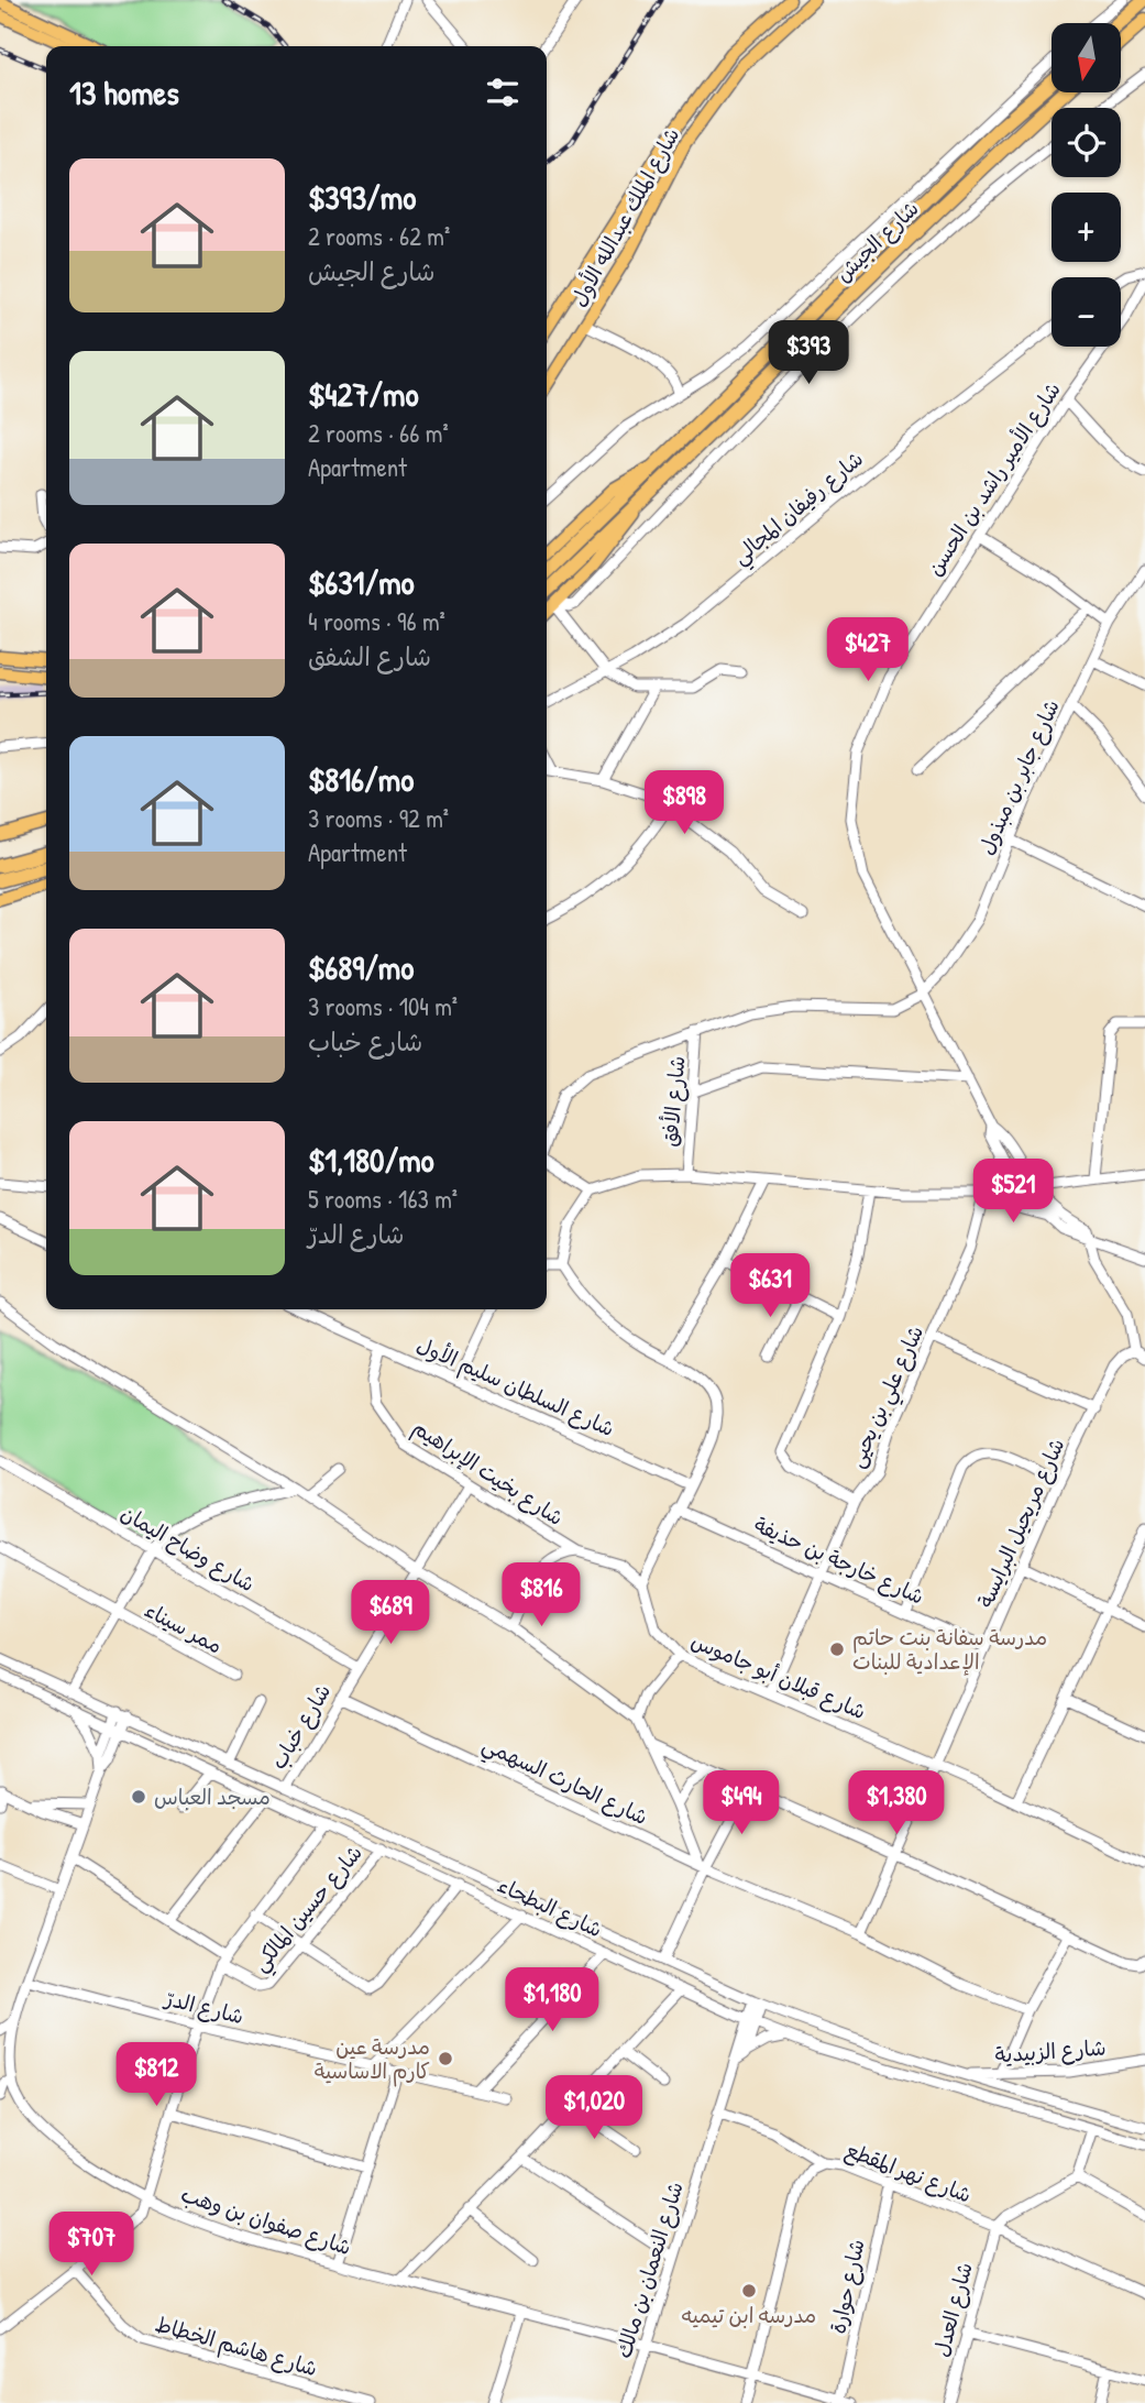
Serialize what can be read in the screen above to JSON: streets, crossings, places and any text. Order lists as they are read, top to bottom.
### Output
{
  "streets": {
    "highway": ["شارع الجيش"],
    "main road": ["شارع الملك عبدالله الأول"],
    "street": [
      "شارع الأمير راشد بن الحسن",
      "شارع رفيفان المجالي",
      "شارع جابر بن مبذول",
      "شارع الأفق",
      "شارع السلطان سليم الأول",
      "شارع علي بن يحيى",
      "شارع بخيت الإبراهيم",
      "شارع مريحيل البرايسة",
      "شارع وضاح اليمان",
      "شارع خارجة بن حذيفة",
      "ممر سيناء",
      "شارع قبلان أبو جاموس",
      "شارع خباب",
      "شارع الحارث السهمي",
      "شارع البطحاء",
      "شارع حسين المالكي",
      "شارع الدرّ",
      "شارع الزبيدية",
      "شارع نهر المقطع",
      "شارع صفوان بن وهب",
      "شارع النعمان بن مالك",
      "شارع حوارة",
      "شارع العدل",
      "شارع هاشم الخطاط"
    ]
  },
  "crossings": [
    ["شارع الأمير راشد بن الحسن", "شارع جابر بن مبذول"],
    ["شارع الأمير راشد بن الحسن", "شارع علي بن يحيى"],
    ["شارع السلطان سليم الأول", "شارع بخيت الإبراهيم"],
    ["شارع علي بن يحيى", "شارع خارجة بن حذيفة"],
    ["شارع علي بن يحيى", "شارع قبلان أبو جاموس"],
    ["شارع بخيت الإبراهيم", "شارع قبلان أبو جاموس"],
    ["شارع بخيت الإبراهيم", "شارع خباب"],
    ["شارع مريحيل البرايسة", "شارع خارجة بن حذيفة"],
    ["شارع مريحيل البرايسة", "شارع قبلان أبو جاموس"],
    ["شارع مريحيل البرايسة", "شارع الحارث السهمي"],
    ["شارع وضاح اليمان", "شارع خباب"],
    ["شارع خباب", "شارع الحارث السهمي"],
    ["شارع خباب", "شارع البطحاء"],
    ["شارع البطحاء", "شارع حسين المالكي"],
    ["شارع البطحاء", "شارع الزبيدية"],
    ["شارع البطحاء", "شارع النعمان بن مالك"],
    ["شارع حسين المالكي", "شارع الدرّ"],
    ["شارع حسين المالكي", "شارع صفوان بن وهب"],
    ["شارع نهر المقطع", "شارع صفوان بن وهب"],
    ["شارع نهر المقطع", "شارع حوارة"],
    ["شارع نهر المقطع", "شارع العدل"],
    ["شارع صفوان بن وهب", "شارع النعمان بن مالك"],
    ["شارع صفوان بن وهب", "شارع حوارة"]
  ],
  "places": [
    "مدرسة سفانة بنت حاتم الإعدادية للبنات",
    "مسجد العباس",
    "مدرسة عين كارم الاساسية",
    "مدرسه ابن تيميه"
  ],
  "north": "bottom",
  "page": {
    "map_buttons": ["+", "−"],
    "heading": "13 homes",
    "list": [
      {
        "name": "$393/mo",
        "note": "2 rooms · 62 m² · شارع الجيش"
      },
      {
        "name": "$427/mo",
        "note": "2 rooms · 66 m² · Apartment"
      },
      {
        "name": "$631/mo",
        "note": "4 rooms · 96 m² · شارع الشفق"
      },
      {
        "name": "$816/mo",
        "note": "3 rooms · 92 m² · Apartment"
      },
      {
        "name": "$689/mo",
        "note": "3 rooms · 104 m² · شارع خباب"
      },
      {
        "name": "$1,180/mo",
        "note": "5 rooms · 163 m² · شارع الدرّ"
      }
    ],
    "price": [
      "$393",
      "$427",
      "$898",
      "$521",
      "$631",
      "$816",
      "$689",
      "$494",
      "$1,380",
      "$1,180",
      "$812",
      "$1,020",
      "$707"
    ]
  }
}
